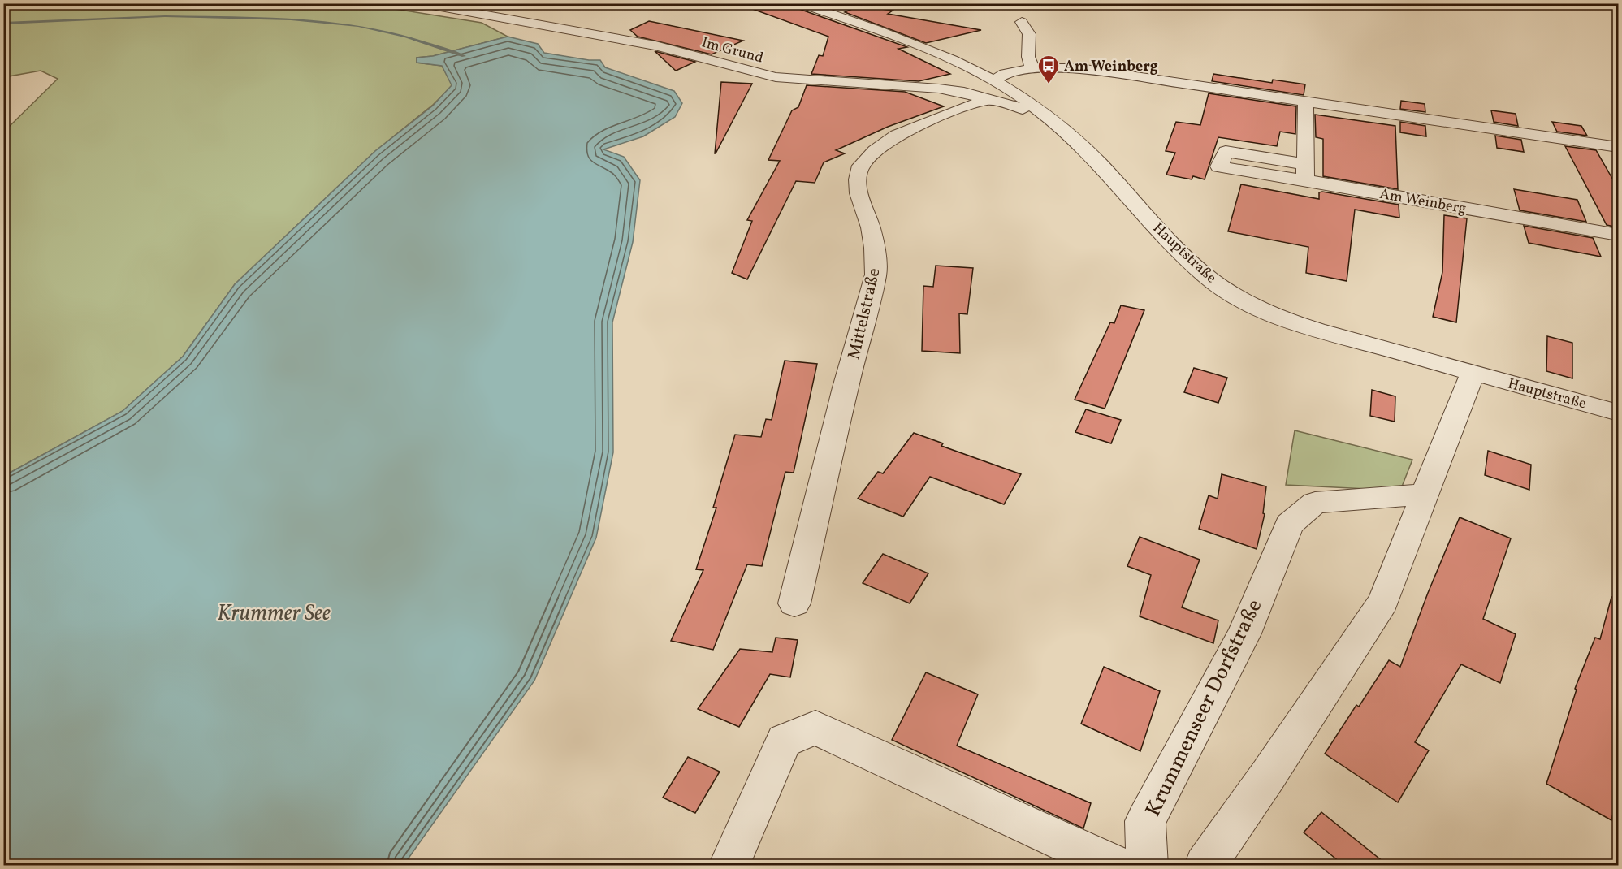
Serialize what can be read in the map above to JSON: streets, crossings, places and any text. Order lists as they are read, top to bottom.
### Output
{
  "streets": {
    "street": [
      "Im Grund",
      "Am Weinberg",
      "Hauptstraße",
      "Mittelstraße",
      "Krummenseer Dorfstraße"
    ]
  },
  "crossings": [
    ["Im Grund", "Hauptstraße"],
    ["Im Grund", "Mittelstraße"],
    ["Hauptstraße", "Mittelstraße"]
  ],
  "water": ["Krummer See"],
  "places": {
    "bus stop": ["Am Weinberg"]
  }
}
